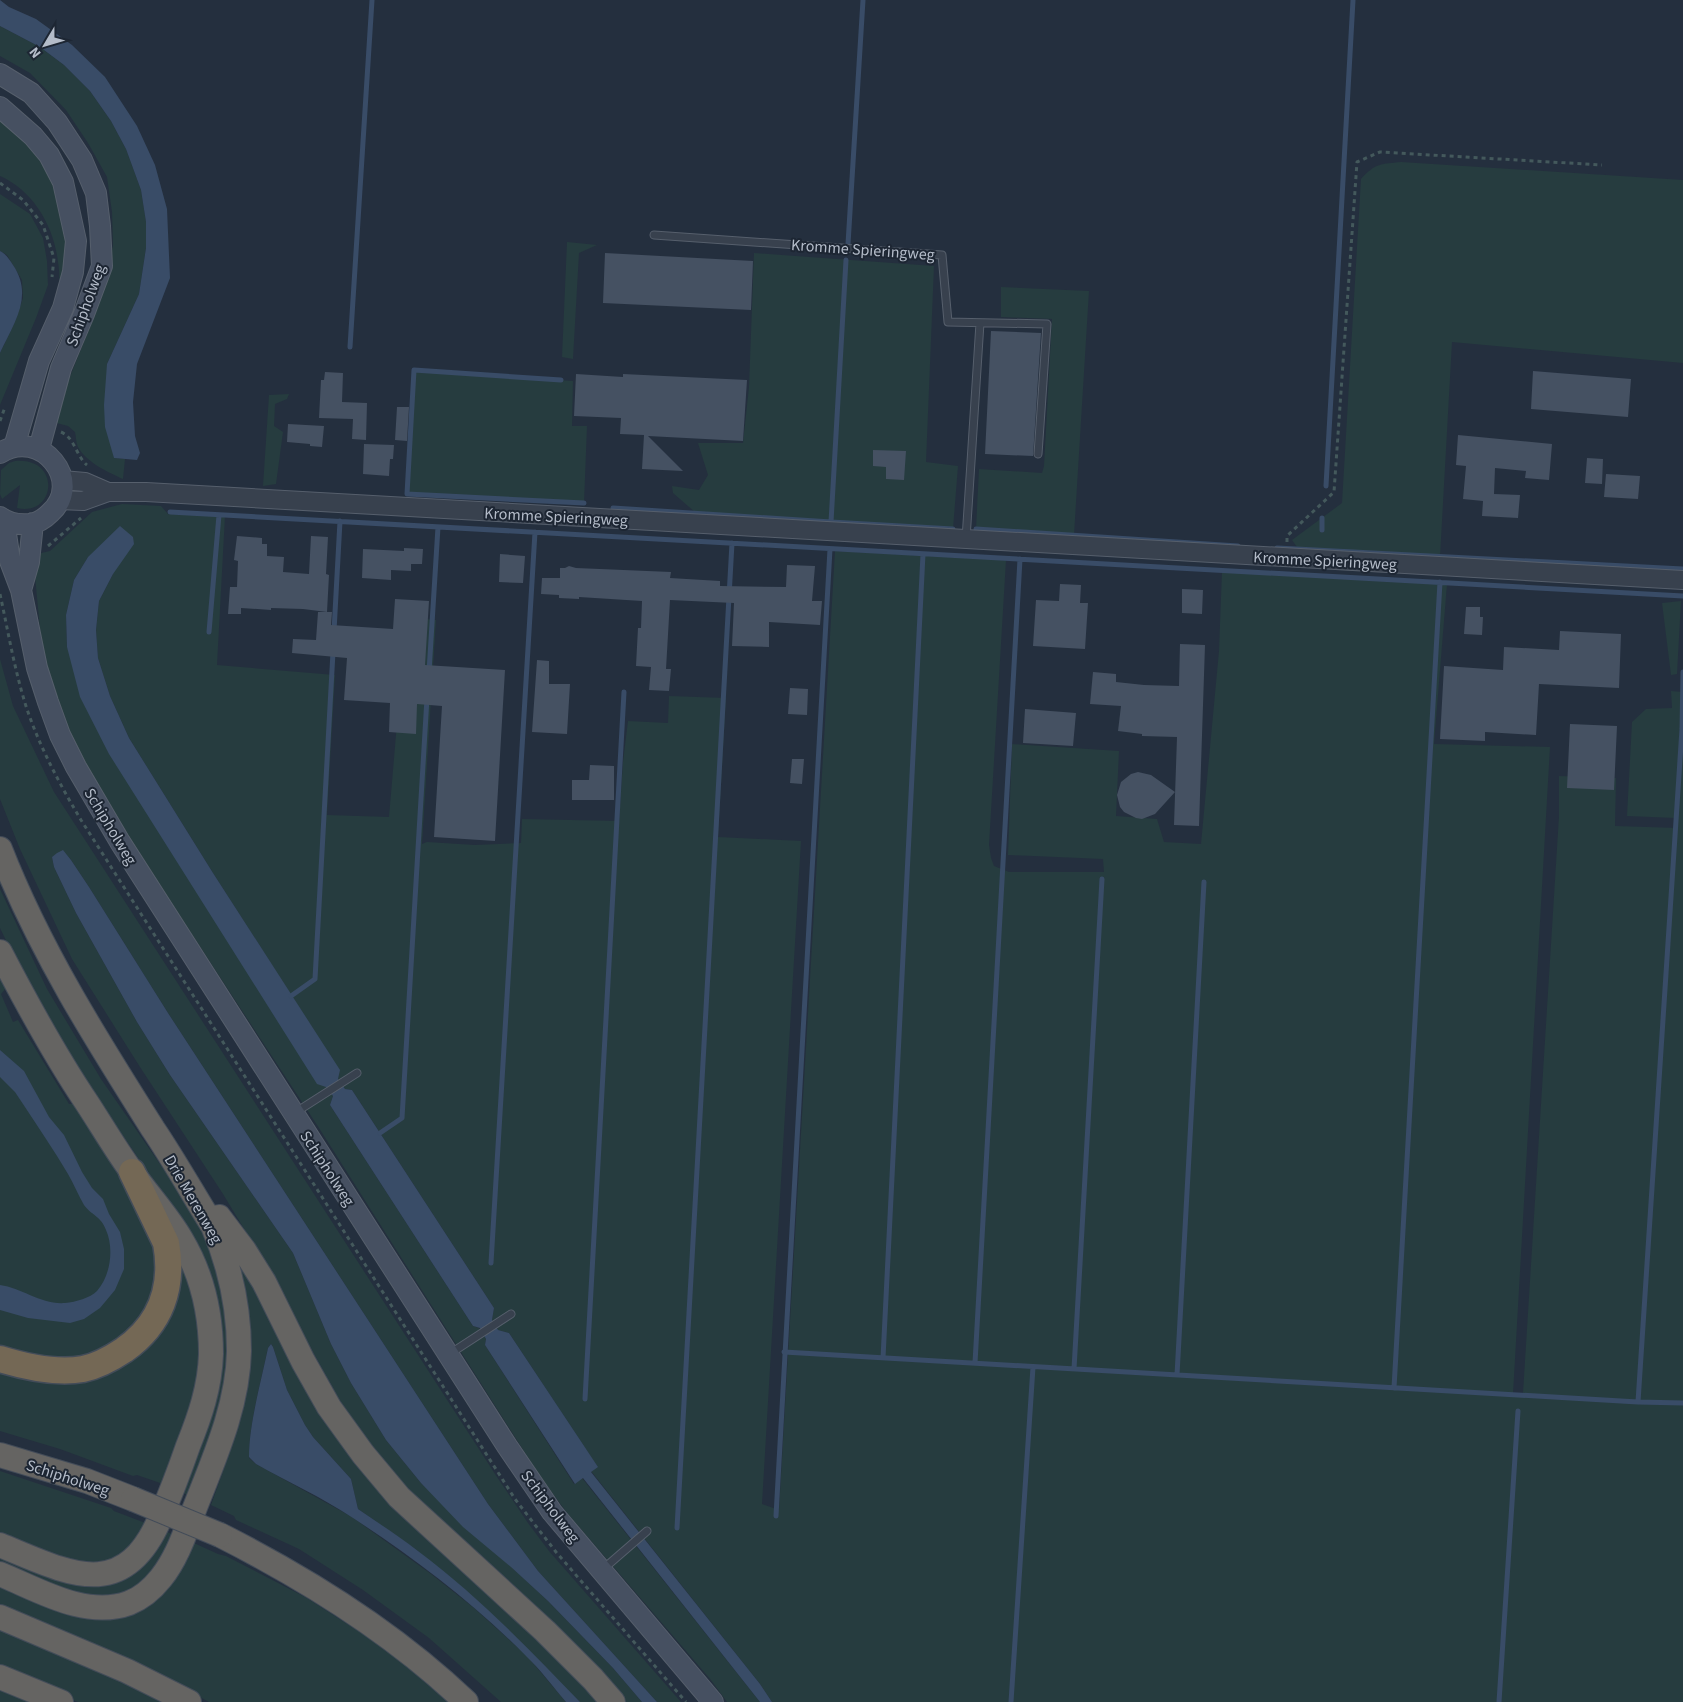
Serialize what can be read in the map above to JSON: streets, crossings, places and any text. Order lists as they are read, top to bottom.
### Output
{
  "streets": {
    "highway": ["Schipholweg", "Drie Merenweg"],
    "street": ["Kromme Spieringweg"]
  },
  "north": "bottom left"
}
